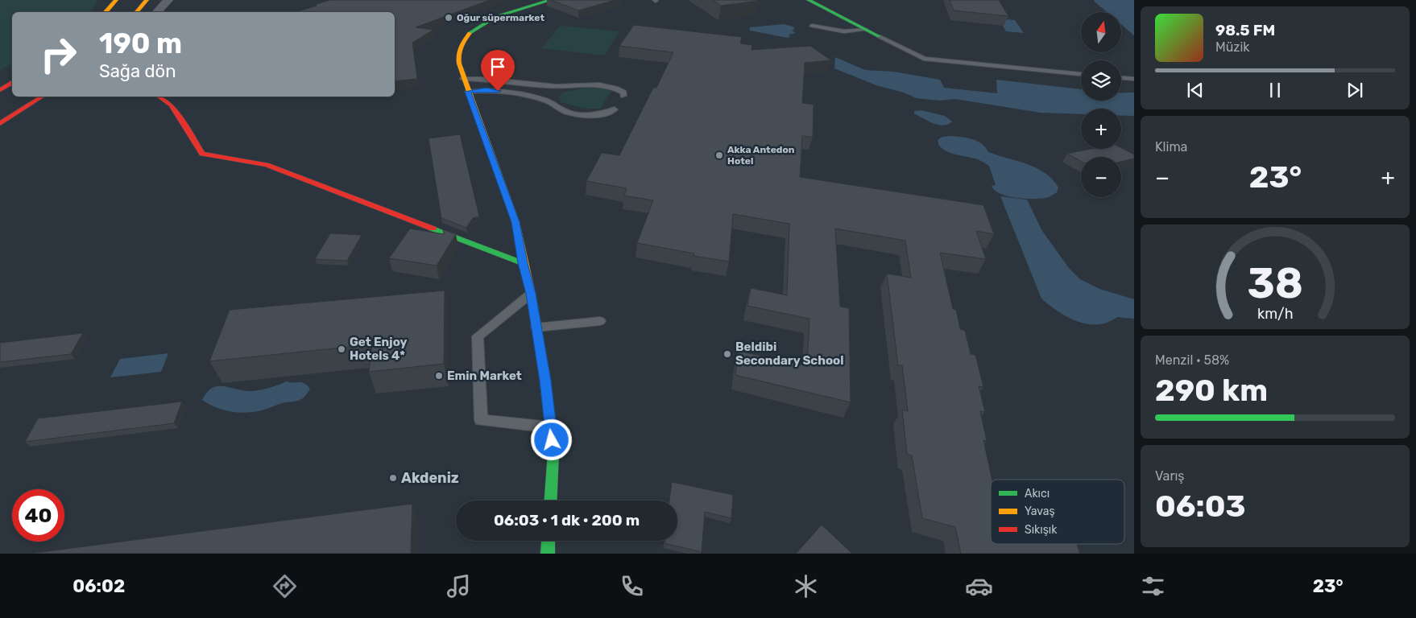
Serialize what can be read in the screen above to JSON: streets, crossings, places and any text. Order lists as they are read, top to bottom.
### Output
{
  "places": [
    "Oğur süpermarket",
    "Akka Antedon Hotel",
    "Get Enjoy Hotels 4*",
    "Beldibi Secondary School",
    "Emin Market",
    "Akdeniz"
  ],
  "legend": ["Akıcı", "Yavaş", "Sıkışık"],
  "north": "top",
  "page": {
    "map_buttons": ["+", "−"],
    "turn": ["190 m", "Sağa dön"],
    "song": ["98.5 FM", "Müzik"],
    "tile": [
      "Klima",
      ["Menzil · 58%", "290 km"],
      ["Varış", "06:03"]
    ],
    "heat": ["−", "23°", "+"],
    "limit": "40",
    "trip": "06:03 · 1 dk · 200 m",
    "tabs": ["06:02", "23°"],
    "gauge": ["38", "km/h"]
  }
}
